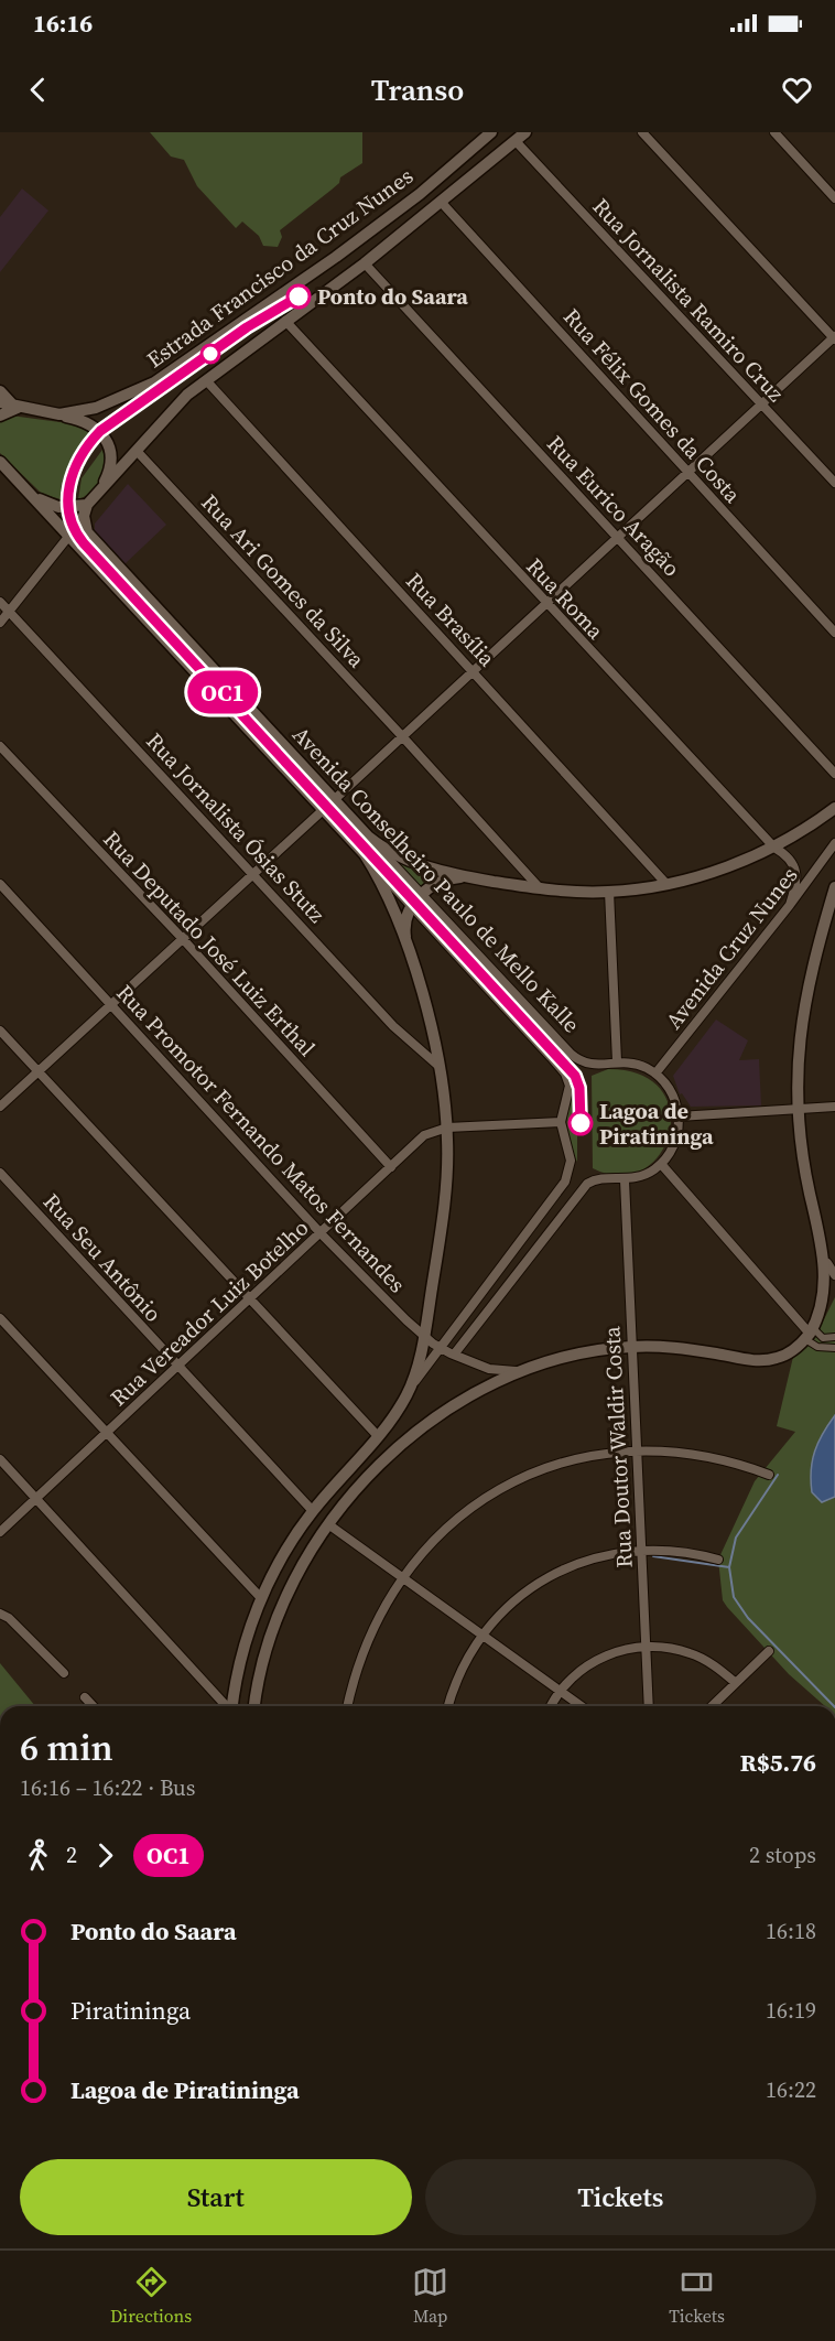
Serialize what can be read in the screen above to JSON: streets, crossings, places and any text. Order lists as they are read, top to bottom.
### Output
{
  "streets": {
    "main road": ["Estrada Francisco da Cruz Nunes", "Avenida Conselheiro Paulo de Mello Kalle"],
    "street": [
      "Rua Jornalista Ramiro Cruz",
      "Rua Félix Gomes da Costa",
      "Rua Eurico Aragão",
      "Rua Ari Gomes da Silva",
      "Rua Roma",
      "Rua Brasília",
      "Rua Jornalista Ósias Stutz",
      "Rua Deputado José Luiz Erthal",
      "Avenida Cruz Nunes",
      "Rua Promotor Fernando Matos Fernandes",
      "Rua Seu Antônio",
      "Rua Vereador Luiz Botelho",
      "Rua Doutor Waldir Costa"
    ]
  },
  "crossings": [
    ["Estrada Francisco da Cruz Nunes", "Rua Jornalista Ramiro Cruz"],
    ["Estrada Francisco da Cruz Nunes", "Rua Félix Gomes da Costa"],
    ["Estrada Francisco da Cruz Nunes", "Rua Eurico Aragão"],
    ["Estrada Francisco da Cruz Nunes", "Rua Ari Gomes da Silva"],
    ["Estrada Francisco da Cruz Nunes", "Rua Roma"],
    ["Estrada Francisco da Cruz Nunes", "Rua Brasília"],
    ["Estrada Francisco da Cruz Nunes", "Avenida Conselheiro Paulo de Mello Kalle"],
    ["Rua Roma", "Avenida Cruz Nunes"],
    ["Rua Deputado José Luiz Erthal", "Rua Vereador Luiz Botelho"],
    ["Rua Promotor Fernando Matos Fernandes", "Rua Vereador Luiz Botelho"],
    ["Rua Seu Antônio", "Rua Vereador Luiz Botelho"]
  ],
  "places": ["Ponto do Saara", "Lagoa de Piratininga"],
  "lines": ["bus line OC1"],
  "page": {
    "status": "16:16",
    "header": "Transo",
    "on_map": "OC1",
    "heading": ["6 min", "16:16 – 16:22 · Bus", "R$5.76"],
    "legs": ["2", "OC1", "2 stops"],
    "list": [
      {
        "name": "Ponto do Saara",
        "value": "16:18"
      },
      {
        "name": "Piratininga",
        "value": "16:19"
      },
      {
        "name": "Lagoa de Piratininga",
        "value": "16:22"
      }
    ],
    "buttons": ["Start", "Tickets"],
    "tabs": ["Directions", "Map", "Tickets"]
  }
}
